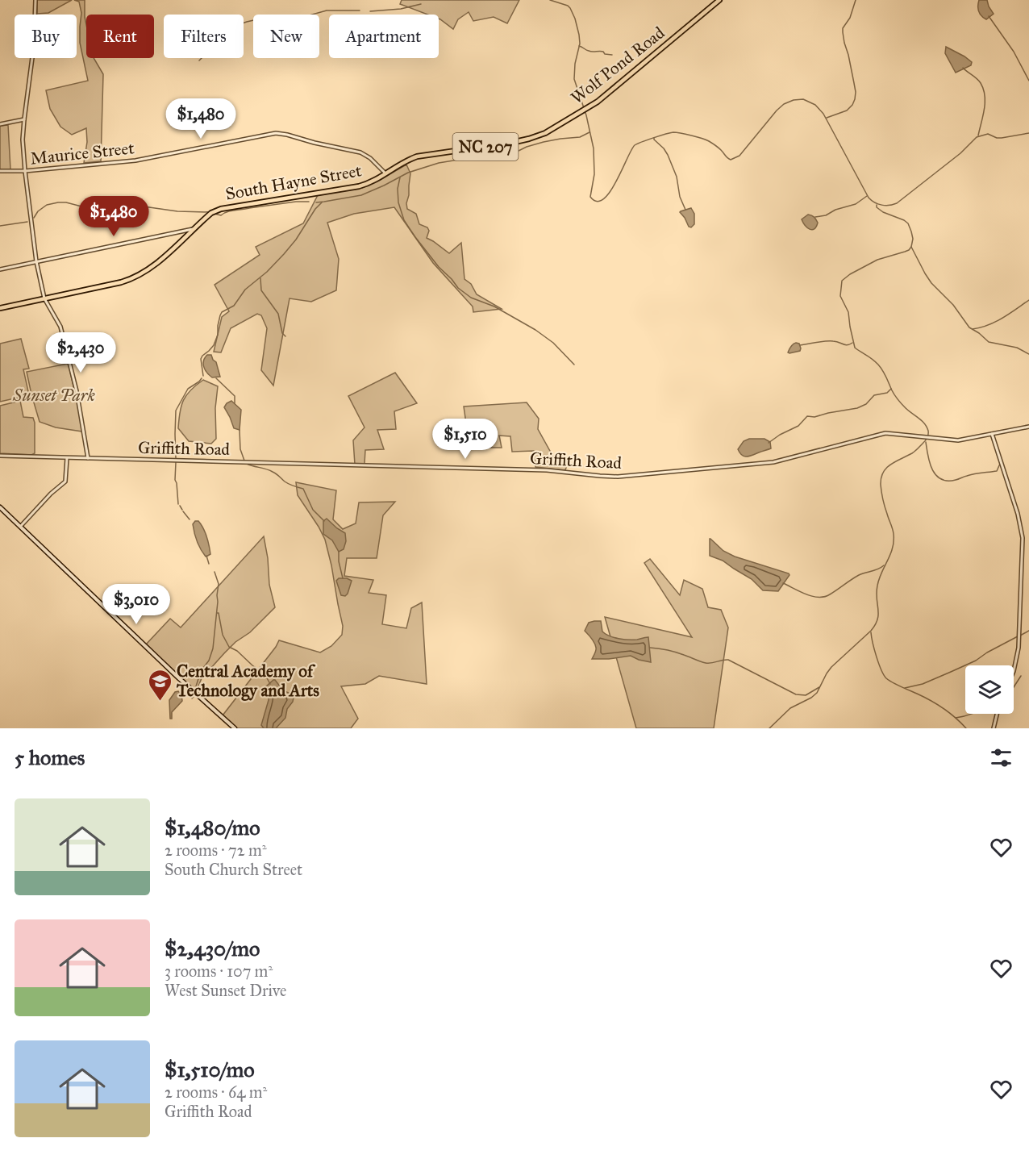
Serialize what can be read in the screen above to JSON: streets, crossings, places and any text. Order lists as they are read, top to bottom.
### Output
{
  "streets": {
    "main road": ["Wolf Pond Road", "NC 207", "South Hayne Street"],
    "street": ["Maurice Street", "Griffith Road"]
  },
  "crossings": [
    ["Wolf Pond Road", "Maurice Street"],
    ["Wolf Pond Road", "South Hayne Street"],
    ["Maurice Street", "South Hayne Street"]
  ],
  "parks": ["Sunset Park"],
  "places": {
    "school or university": ["Central Academy of Technology and Arts"]
  },
  "page": {
    "chip": [
      "Buy",
      "Rent",
      "Filters",
      "New",
      "Apartment"
    ],
    "price": [
      "$1,480",
      "$1,480",
      "$2,430",
      "$1,510",
      "$3,010"
    ],
    "heading": "5 homes",
    "list": [
      {
        "name": "$1,480/mo",
        "note": "2 rooms · 72 m² · South Church Street"
      },
      {
        "name": "$2,430/mo",
        "note": "3 rooms · 107 m² · West Sunset Drive"
      },
      {
        "name": "$1,510/mo",
        "note": "2 rooms · 64 m² · Griffith Road"
      }
    ]
  }
}
